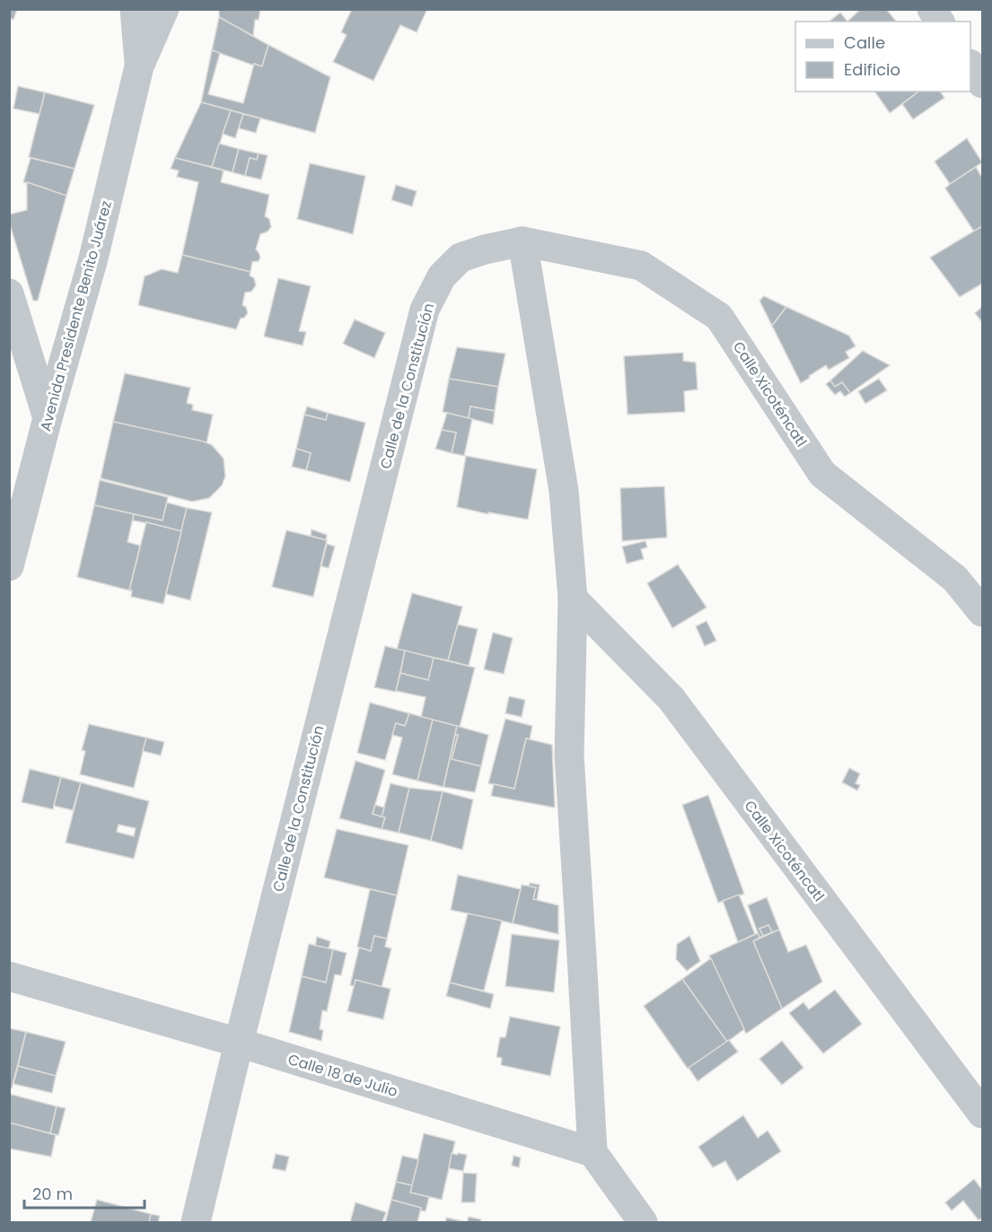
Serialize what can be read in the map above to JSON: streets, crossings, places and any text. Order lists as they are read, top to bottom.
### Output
{
  "streets": {
    "street": [
      "Avenida Presidente Benito Juárez",
      "Calle de la Constitución",
      "Calle Xicoténcatl",
      "Calle 18 de Julio"
    ]
  },
  "crossings": [
    ["Calle de la Constitución", "Calle Xicoténcatl"],
    ["Calle de la Constitución", "Calle 18 de Julio"]
  ],
  "legend": ["Calle", "Edificio"],
  "scale_bar": "20 m"
}
